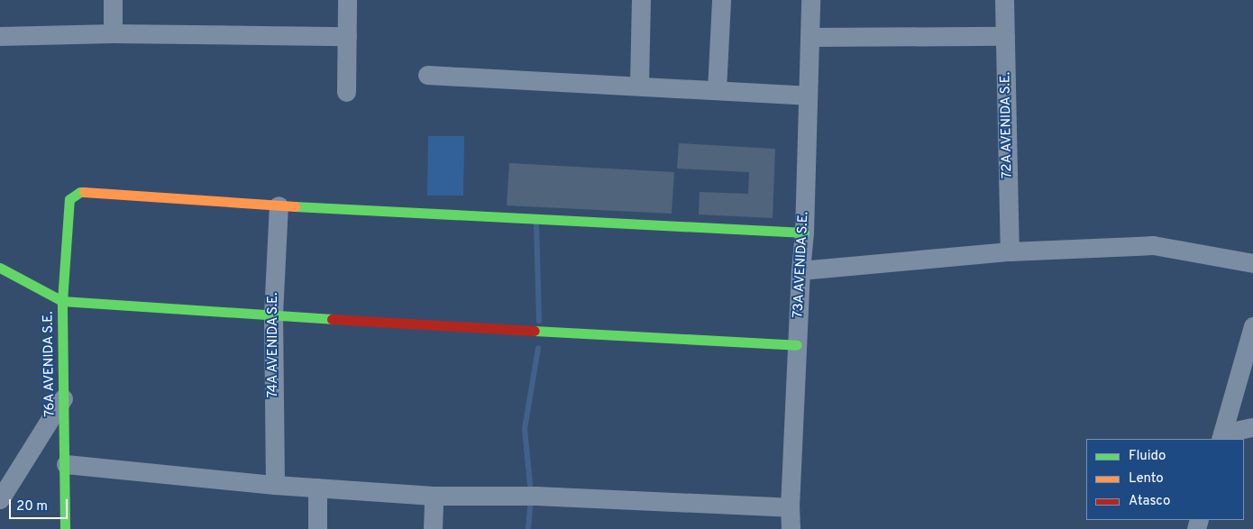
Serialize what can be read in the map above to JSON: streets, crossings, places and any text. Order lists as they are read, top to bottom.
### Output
{
  "streets": {
    "street": [
      "72A AVENIDA S.E.",
      "73A AVENIDA S.E.",
      "74A AVENIDA S.E.",
      "76A AVENIDA S.E."
    ]
  },
  "crossings": [
    ["74A AVENIDA S.E.", "76A AVENIDA S.E."]
  ],
  "legend": ["Fluido", "Lento", "Atasco"],
  "scale_bar": "20 m"
}
